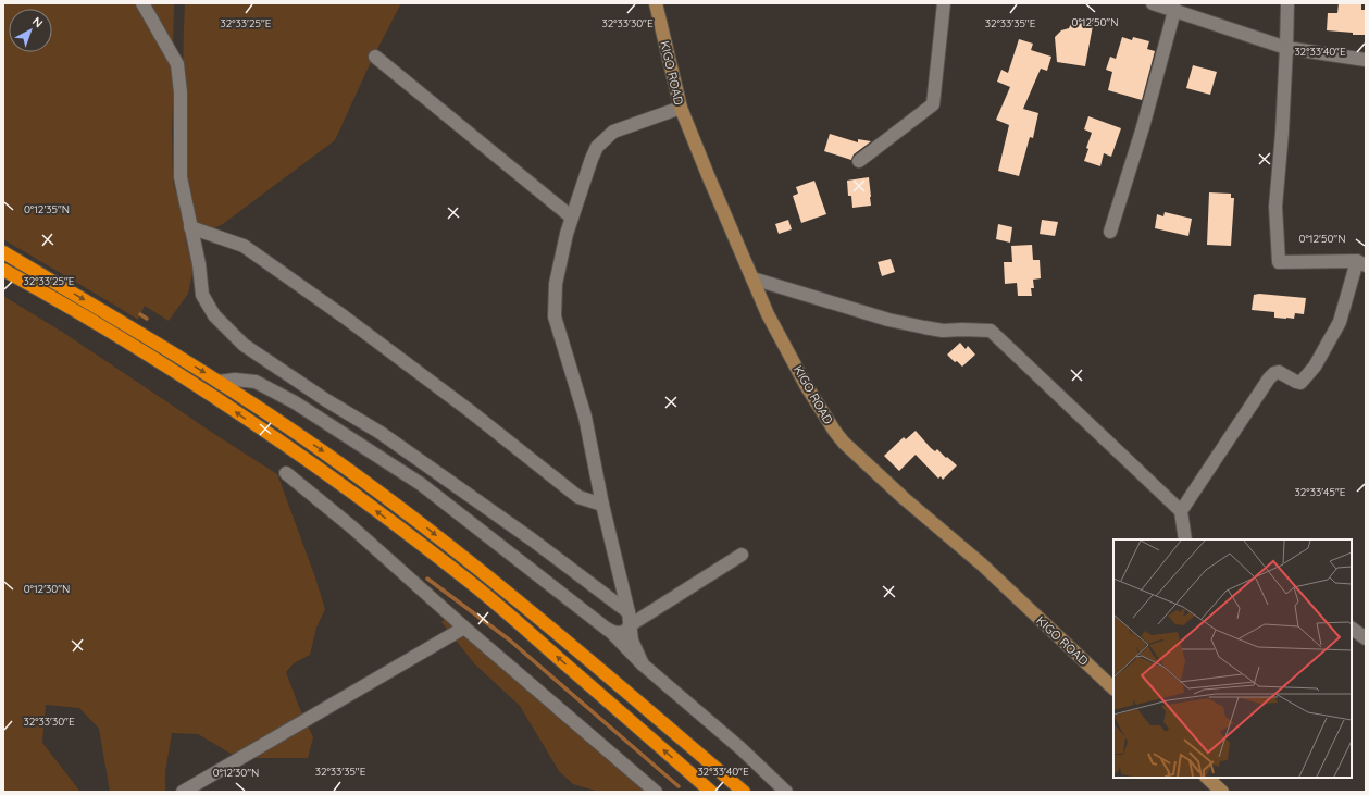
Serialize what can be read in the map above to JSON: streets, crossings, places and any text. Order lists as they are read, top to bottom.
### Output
{
  "streets": {
    "street": ["KIGO ROAD"]
  },
  "north": "top right",
  "coordinates": [
    "0°12'50\"N",
    "32°33'35\"E",
    "32°33'25\"E",
    "32°33'30\"E",
    "32°33'40\"E",
    "0°12'35\"N",
    "32°33'45\"E",
    "0°12'30\"N"
  ]
}
